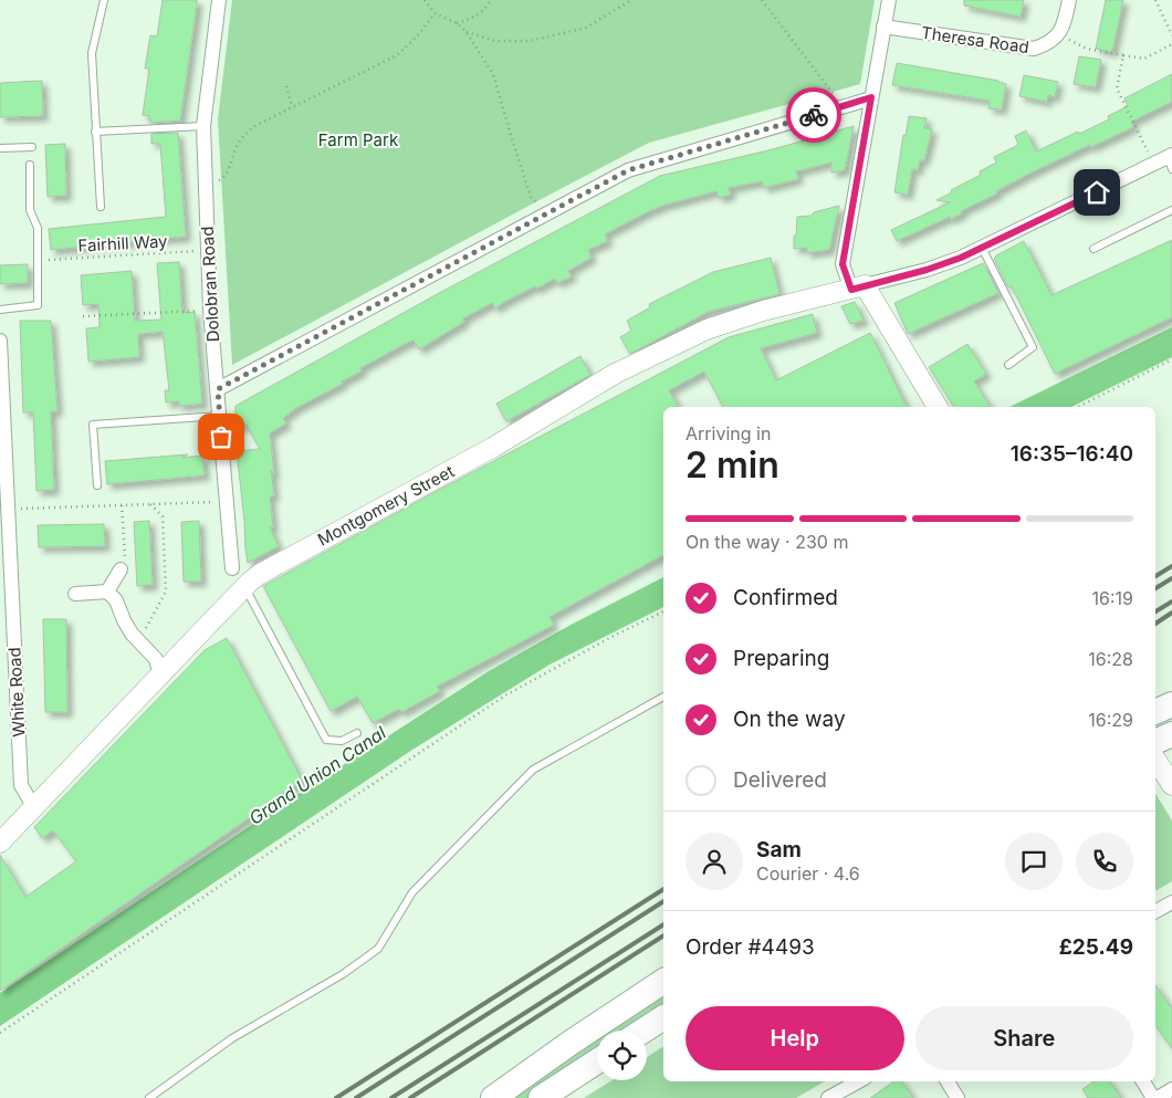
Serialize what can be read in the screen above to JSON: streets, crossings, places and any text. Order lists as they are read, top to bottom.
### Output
{
  "streets": {
    "street": [
      "Theresa Road",
      "Dolobran Road",
      "Montgomery Street",
      "White Road"
    ],
    "path": ["Fairhill Way"]
  },
  "crossings": [
    ["Fairhill Way", "Dolobran Road"],
    ["Montgomery Street", "White Road"]
  ],
  "water": ["Grand Union Canal"],
  "parks": ["Farm Park"],
  "page": {
    "heading": ["2 min", "Arriving in", "16:35–16:40"],
    "panel": [
      "Sam",
      "Courier · 4.6",
      "Order #4493",
      "£25.49"
    ],
    "bar": "On the way · 230 m",
    "list": [
      ["Confirmed", "16:19"],
      ["Preparing", "16:28"],
      ["On the way", "16:29"],
      "Delivered"
    ],
    "buttons": ["Help", "Share"]
  }
}
